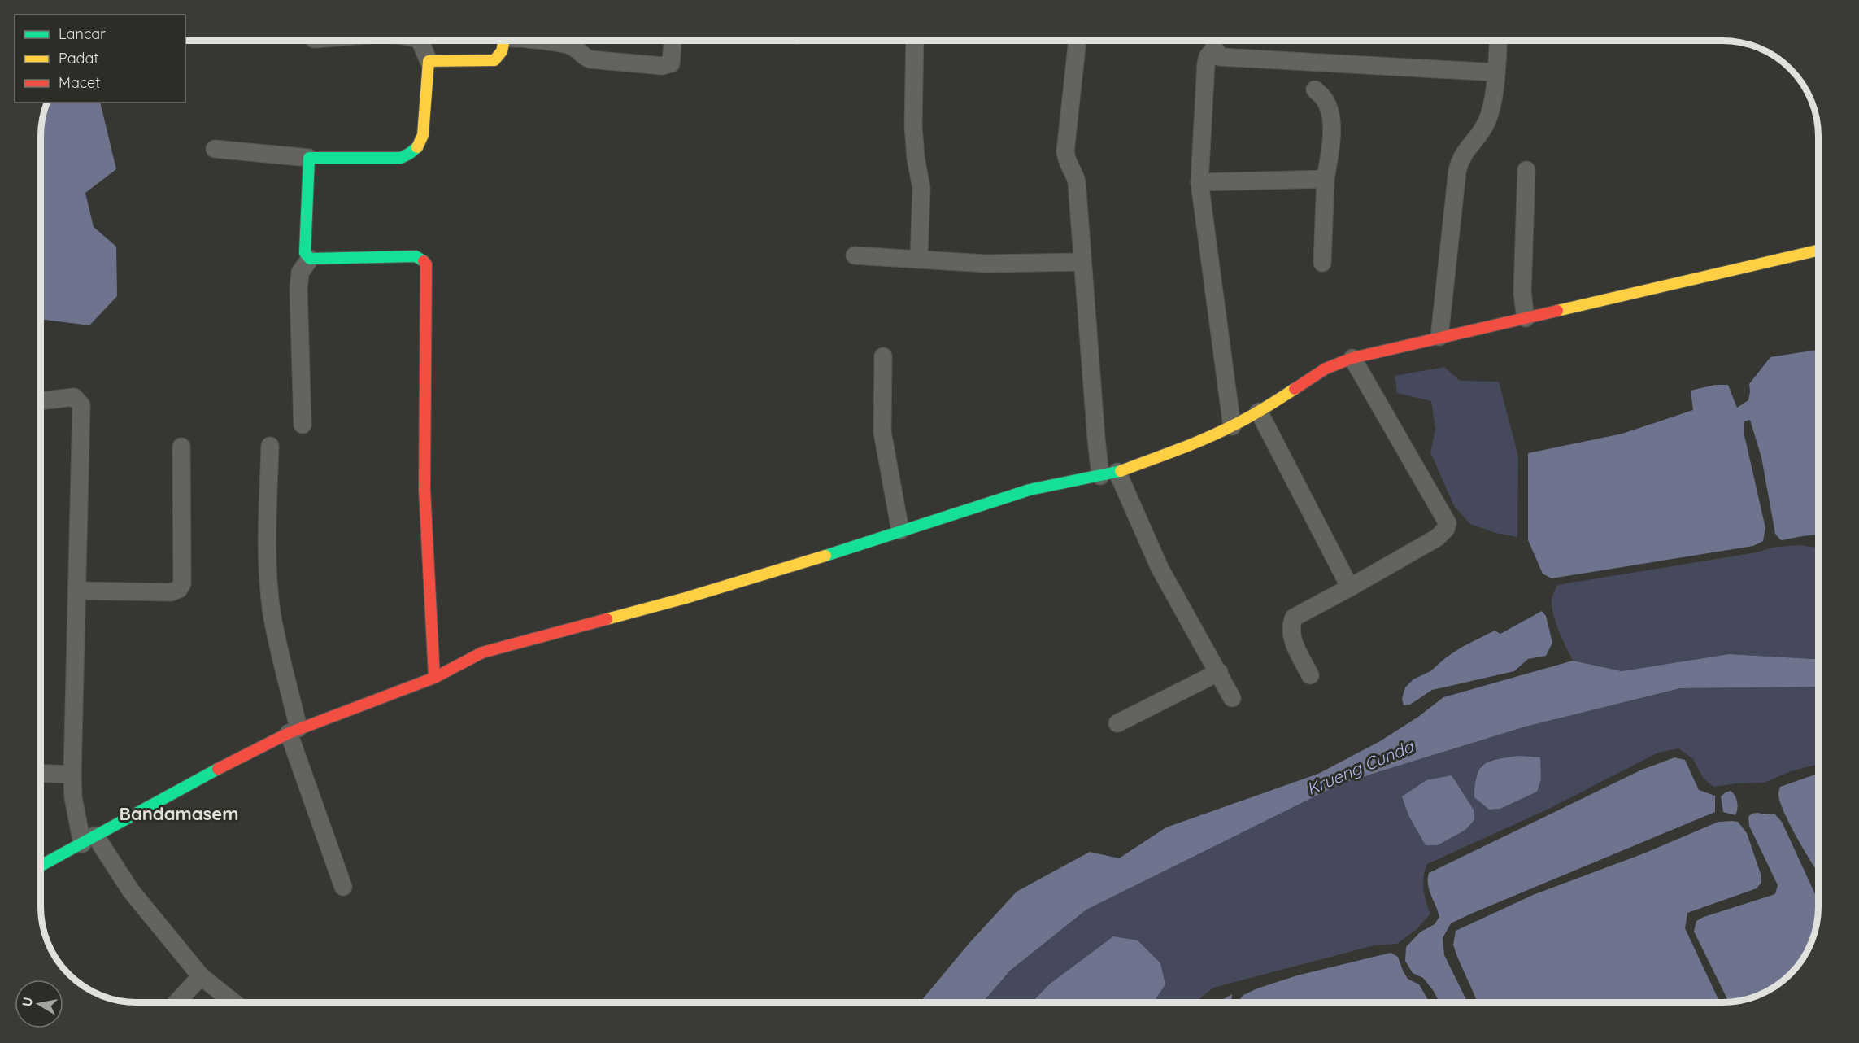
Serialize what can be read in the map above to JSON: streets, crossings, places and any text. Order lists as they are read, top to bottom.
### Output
{
  "districts": ["Bandamasem"],
  "water": ["Krueng Cunda"],
  "legend": ["Lancar", "Padat", "Macet"],
  "north": "left"
}
